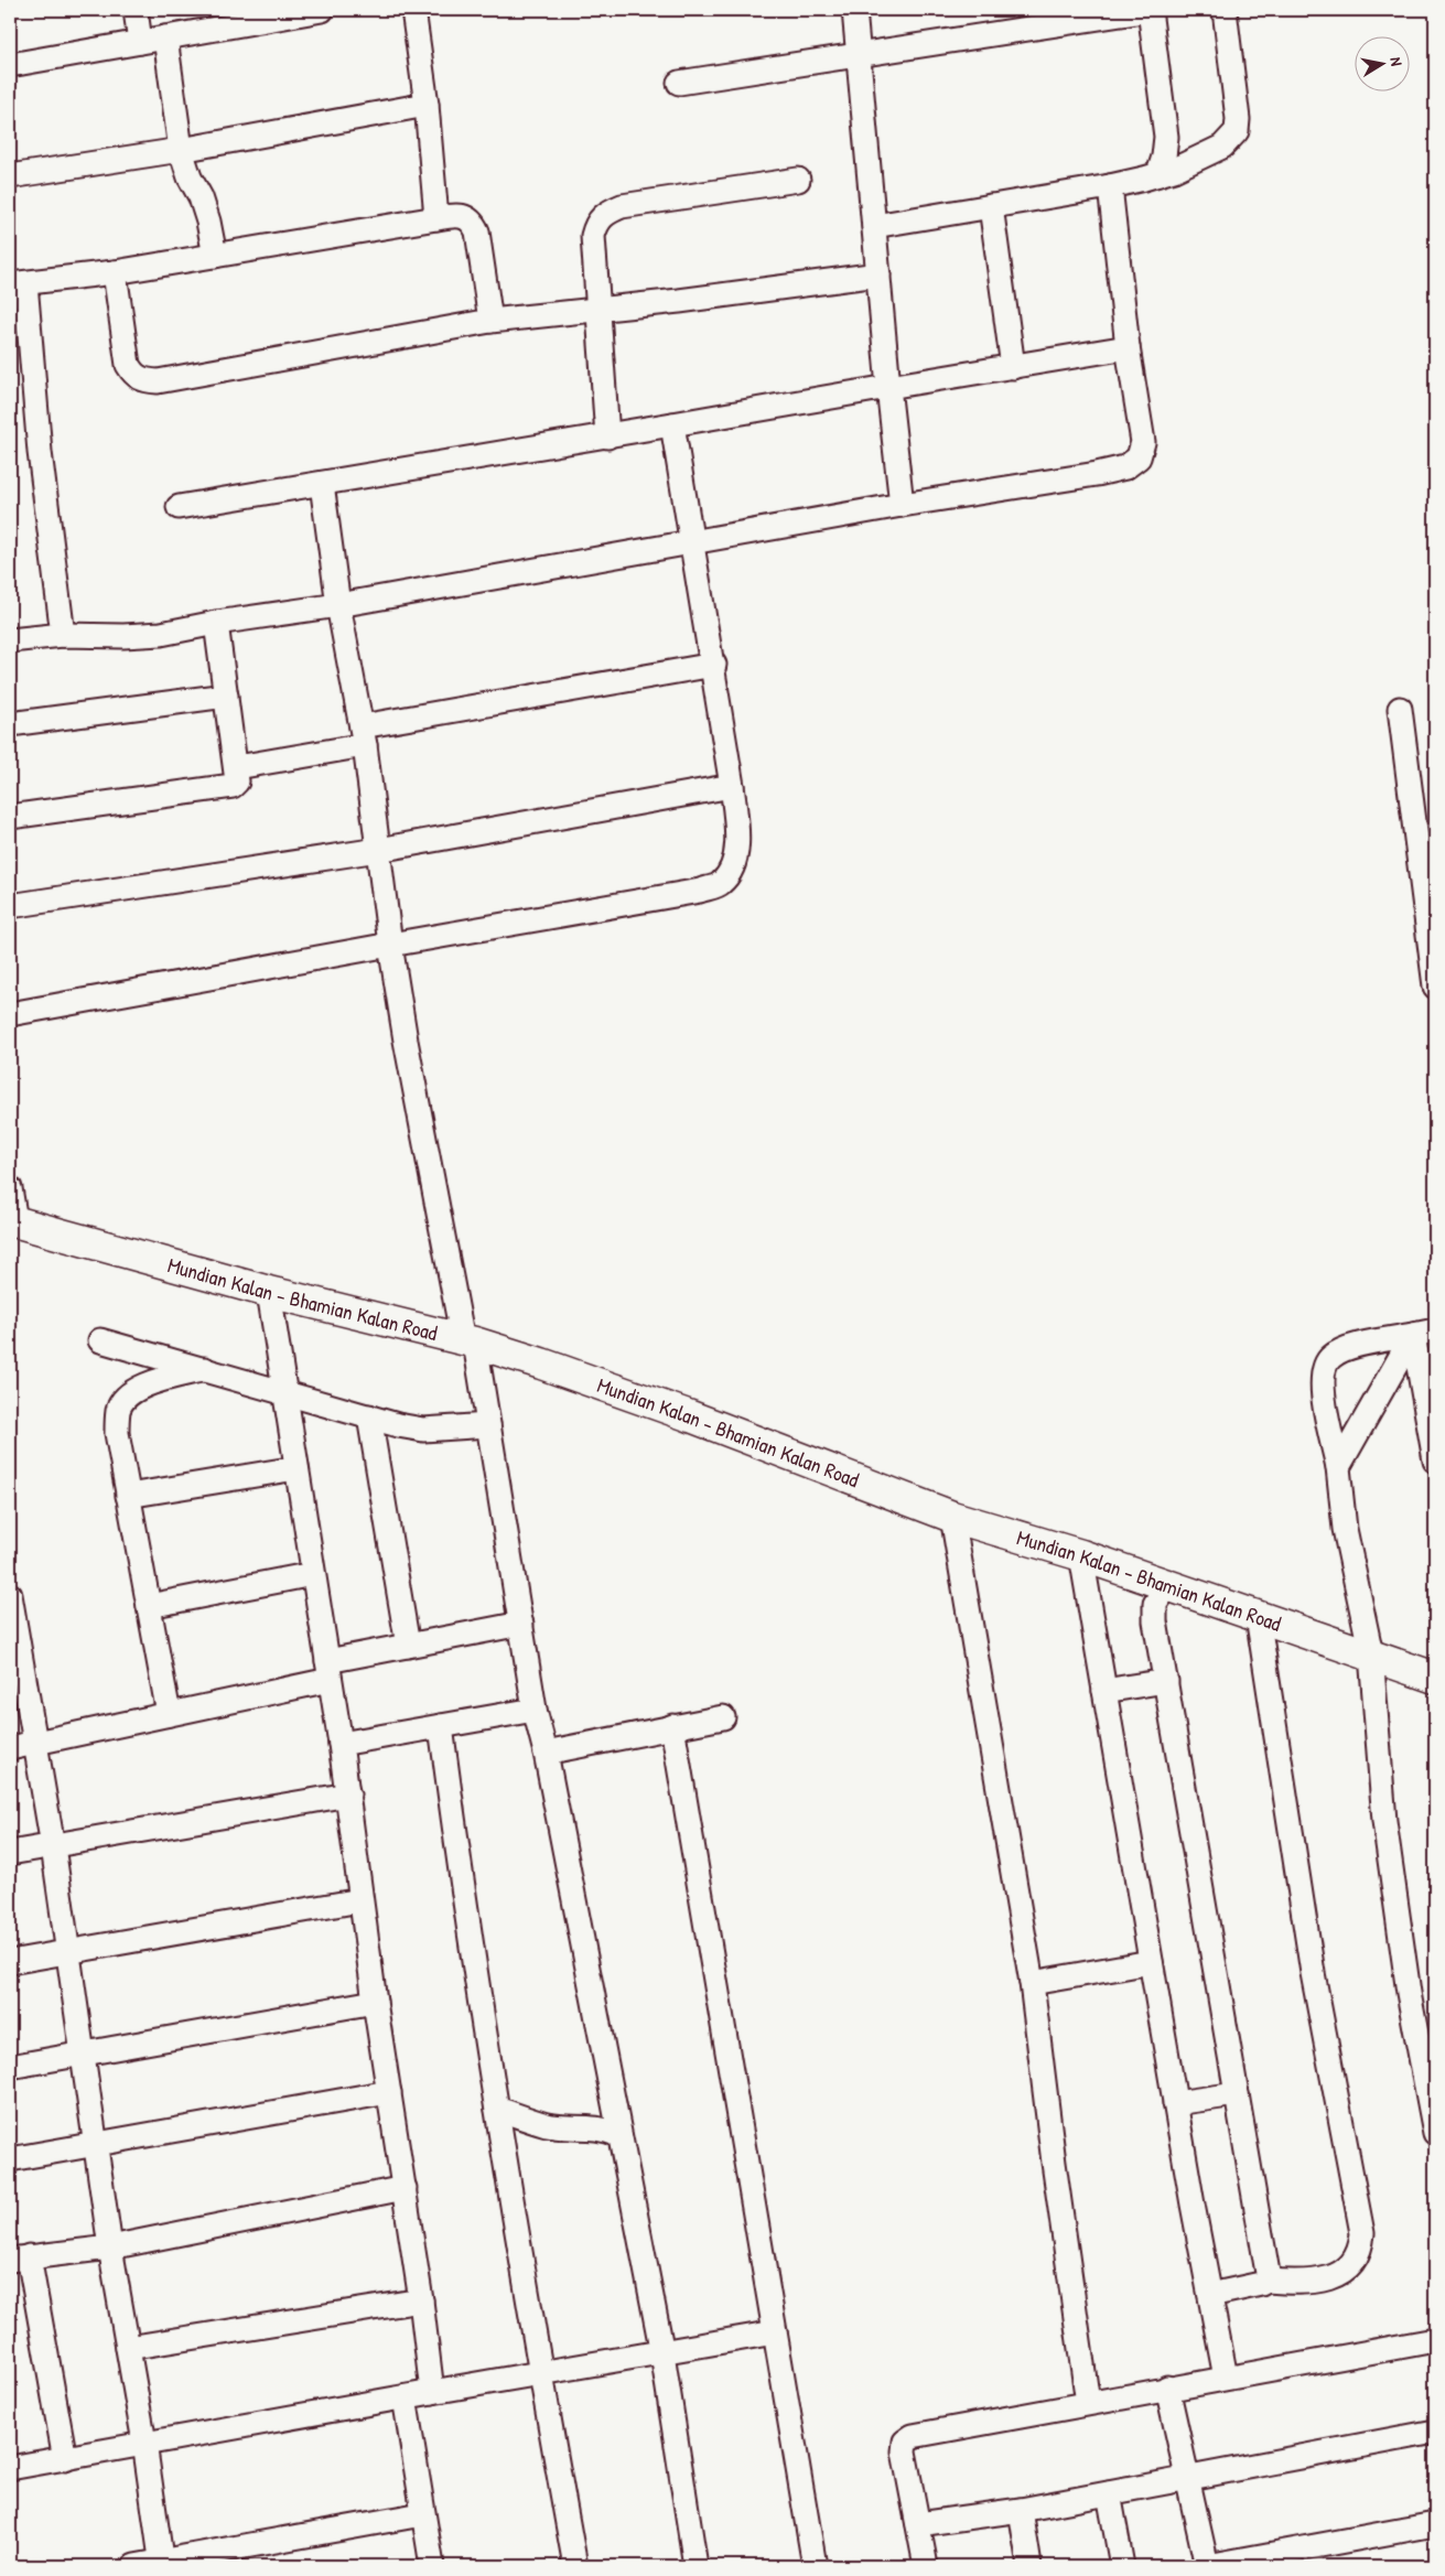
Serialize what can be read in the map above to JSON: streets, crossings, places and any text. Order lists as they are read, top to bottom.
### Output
{
  "streets": {
    "street": ["Mundian Kalan - Bhamian Kalan Road"]
  },
  "north": "right"
}
